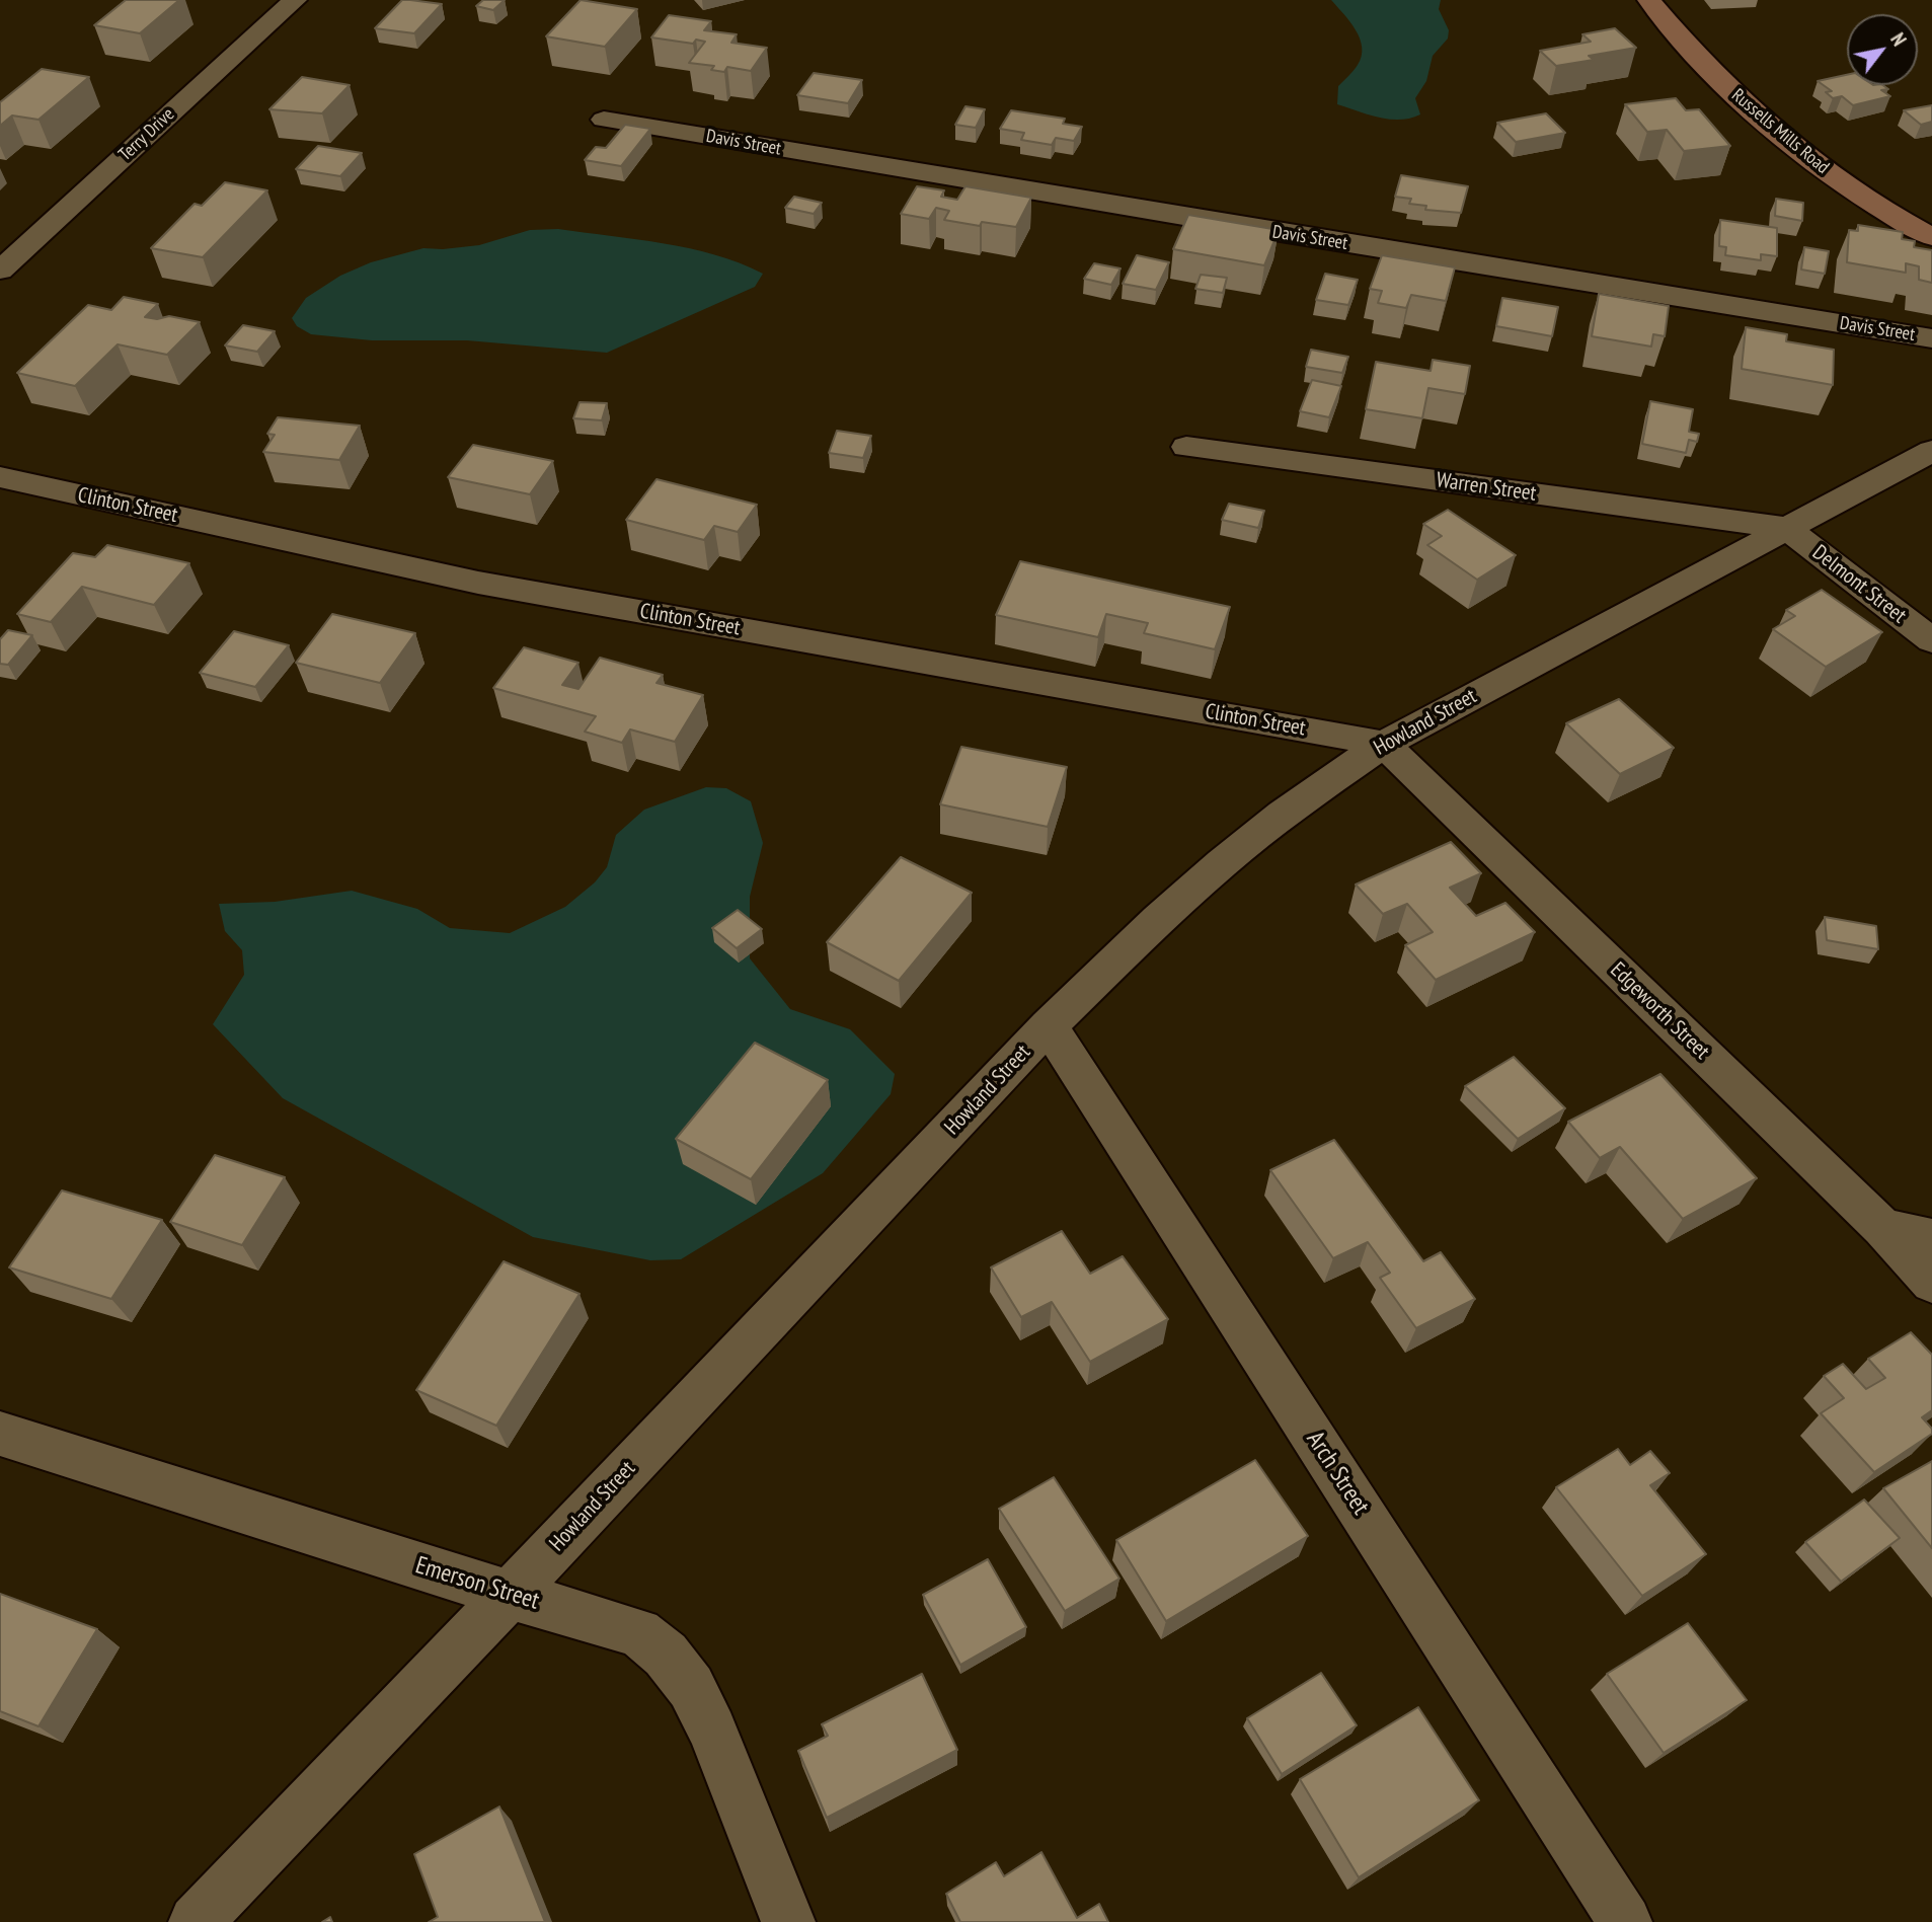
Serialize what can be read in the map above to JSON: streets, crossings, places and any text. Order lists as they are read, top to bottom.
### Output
{
  "streets": {
    "main road": ["Russells Mills Road"],
    "street": [
      "Terry Drive",
      "Davis Street",
      "Warren Street",
      "Clinton Street",
      "Delmont Street",
      "Howland Street",
      "Edgeworth Street",
      "Arch Street",
      "Emerson Street"
    ]
  },
  "crossings": [
    ["Warren Street", "Delmont Street"],
    ["Warren Street", "Howland Street"],
    ["Clinton Street", "Howland Street"],
    ["Clinton Street", "Edgeworth Street"],
    ["Delmont Street", "Howland Street"],
    ["Howland Street", "Edgeworth Street"],
    ["Howland Street", "Arch Street"],
    ["Howland Street", "Emerson Street"]
  ],
  "north": "top right"
}
